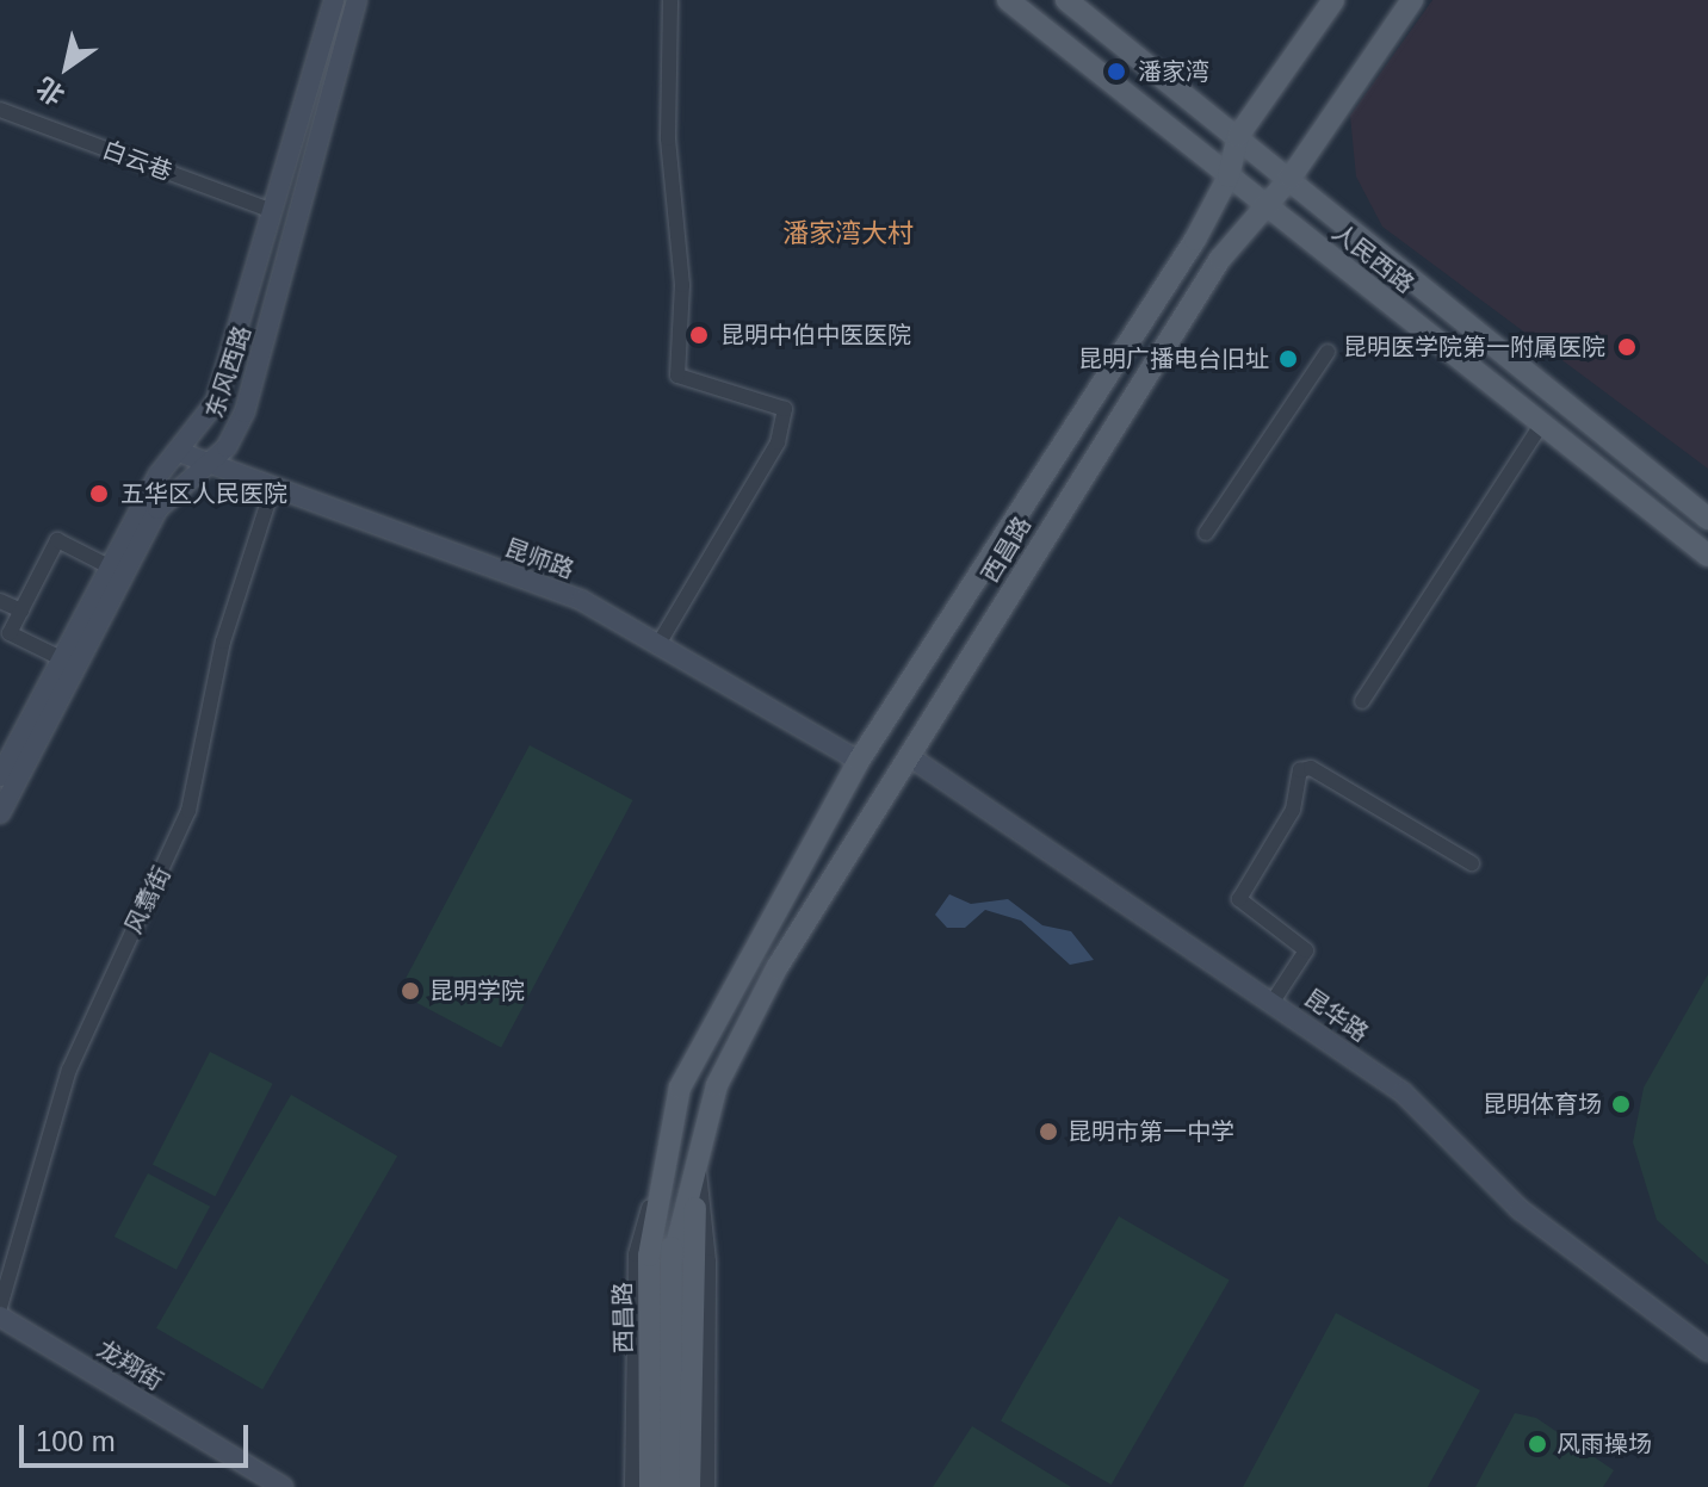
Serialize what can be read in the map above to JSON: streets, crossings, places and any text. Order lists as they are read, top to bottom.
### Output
{
  "streets": {
    "main road": ["人民西路", "西昌路"],
    "street": [
      "白云巷",
      "东风西路",
      "昆师路",
      "风翥街",
      "昆华路",
      "龙翔街"
    ]
  },
  "crossings": [
    ["白云巷", "东风西路"],
    ["人民西路", "西昌路"],
    ["东风西路", "昆师路"],
    ["西昌路", "昆师路"],
    ["西昌路", "昆华路"],
    ["昆师路", "风翥街"]
  ],
  "districts": ["潘家湾大村"],
  "places": [
    "潘家湾",
    "昆明中伯中医医院",
    "昆明医学院第一附属医院",
    "昆明广播电台旧址",
    "五华区人民医院",
    "昆明学院",
    "昆明体育场",
    "昆明市第一中学",
    "风雨操场"
  ],
  "scale_bar": "100 m",
  "north": "bottom left"
}
